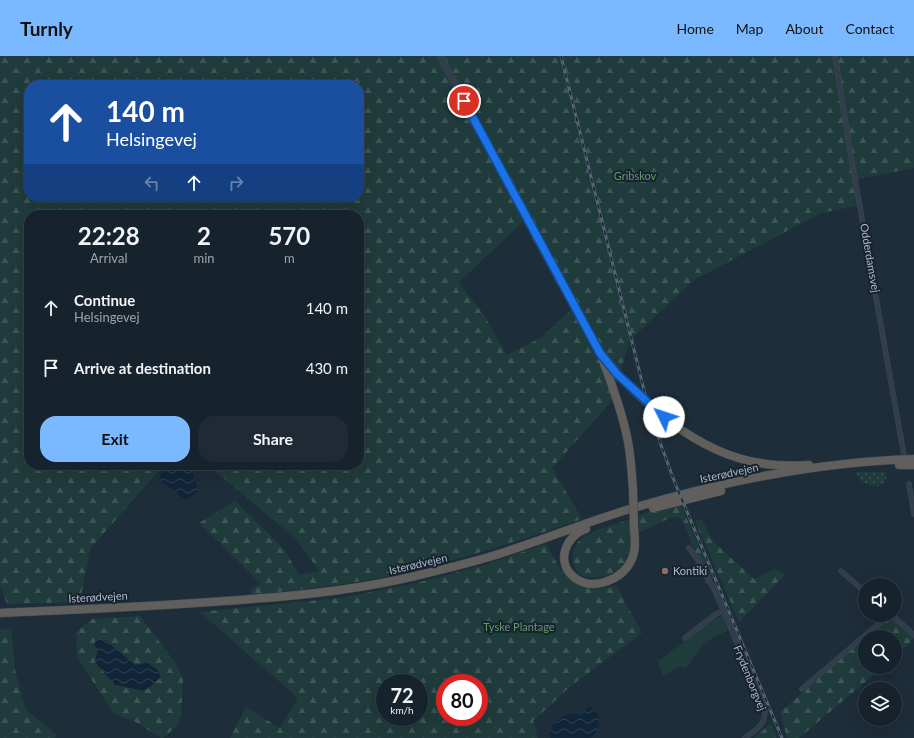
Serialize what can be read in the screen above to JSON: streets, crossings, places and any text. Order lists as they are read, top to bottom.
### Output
{
  "streets": {
    "highway": ["Isterødvejen"],
    "street": ["Odderdamsvej", "Frydenborgvej"]
  },
  "crossings": [
    ["Odderdamsvej", "Isterødvejen"]
  ],
  "parks": ["Gribskov", "Tyske Plantage"],
  "places": ["Kontiki"],
  "page": {
    "header": "Turnly",
    "nav": [
      "Home",
      "Map",
      "About",
      "Contact"
    ],
    "turn": ["140 m", "Helsingevej"],
    "eta": [
      "22:28",
      "Arrival",
      "2",
      "min",
      "570",
      "m"
    ],
    "list": [
      {
        "name": "Continue",
        "note": "Helsingevej",
        "value": "140 m"
      },
      {
        "name": "Arrive at destination",
        "value": "430 m"
      }
    ],
    "buttons": ["Exit", "Share"],
    "speed": "72 km/h",
    "limit": "80"
  }
}
